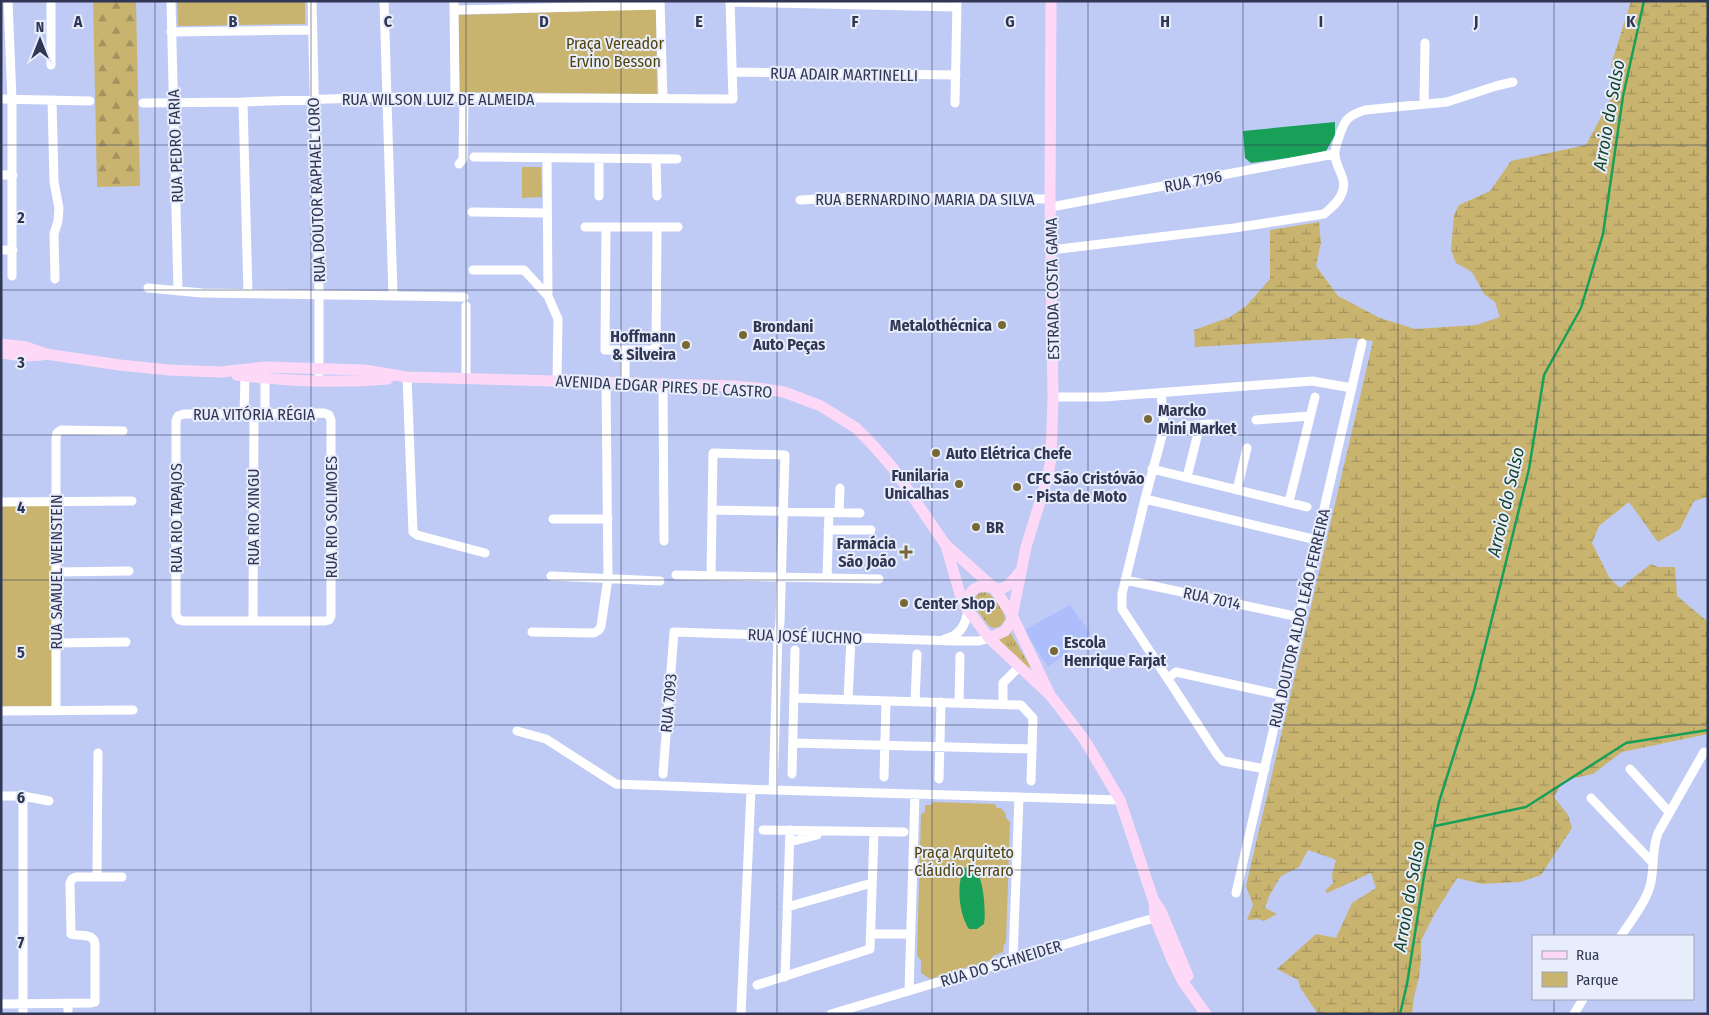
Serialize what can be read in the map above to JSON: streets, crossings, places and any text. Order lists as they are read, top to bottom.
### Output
{
  "streets": {
    "main road": ["ESTRADA COSTA GAMA", "AVENIDA EDGAR PIRES DE CASTRO"],
    "street": [
      "RUA ADAIR MARTINELLI",
      "RUA WILSON LUIZ DE ALMEIDA",
      "RUA PEDRO FARIA",
      "RUA 7196",
      "RUA DOUTOR RAPHAEL LORO",
      "RUA BERNARDINO MARIA DA SILVA",
      "RUA VITÓRIA RÉGIA",
      "RUA RIO XINGU",
      "RUA RIO SOLIMOES",
      "RUA RIO TAPAJOS",
      "RUA SAMUEL WEINSTEIN",
      "RUA 7014",
      "RUA DOUTOR ALDO LEÃO FERREIRA",
      "RUA JOSÉ IUCHNO",
      "RUA 7093",
      "RUA DO SCHNEIDER"
    ]
  },
  "crossings": [
    ["RUA ADAIR MARTINELLI", "RUA WILSON LUIZ DE ALMEIDA"],
    ["RUA WILSON LUIZ DE ALMEIDA", "RUA PEDRO FARIA"],
    ["RUA WILSON LUIZ DE ALMEIDA", "RUA DOUTOR RAPHAEL LORO"],
    ["RUA 7196", "RUA BERNARDINO MARIA DA SILVA"],
    ["RUA 7196", "ESTRADA COSTA GAMA"],
    ["RUA DOUTOR RAPHAEL LORO", "AVENIDA EDGAR PIRES DE CASTRO"],
    ["RUA BERNARDINO MARIA DA SILVA", "ESTRADA COSTA GAMA"],
    ["ESTRADA COSTA GAMA", "AVENIDA EDGAR PIRES DE CASTRO"],
    ["ESTRADA COSTA GAMA", "RUA JOSÉ IUCHNO"],
    ["AVENIDA EDGAR PIRES DE CASTRO", "RUA RIO XINGU"],
    ["AVENIDA EDGAR PIRES DE CASTRO", "RUA JOSÉ IUCHNO"],
    ["AVENIDA EDGAR PIRES DE CASTRO", "RUA DO SCHNEIDER"],
    ["RUA VITÓRIA RÉGIA", "RUA RIO XINGU"],
    ["RUA VITÓRIA RÉGIA", "RUA RIO SOLIMOES"],
    ["RUA VITÓRIA RÉGIA", "RUA RIO TAPAJOS"],
    ["RUA RIO XINGU", "RUA RIO SOLIMOES"],
    ["RUA RIO XINGU", "RUA RIO TAPAJOS"],
    ["RUA RIO SOLIMOES", "RUA RIO TAPAJOS"],
    ["RUA 7014", "RUA DOUTOR ALDO LEÃO FERREIRA"],
    ["RUA JOSÉ IUCHNO", "RUA 7093"]
  ],
  "water": ["Arroio do Salso"],
  "parks": ["Praça Vereador Ervino Besson", "Praça Arquiteto Cláudio Ferraro"],
  "places": {
    "other": [
      "Metalothécnica",
      "Brondani Auto Peças",
      "Hoffmann & Silveira",
      "Marcko Mini Market",
      "Auto Elétrica Chefe",
      "Funilaria Unicalhas",
      "CFC São Cristóvão - Pista de Moto",
      "BR",
      "Center Shop",
      "Escola Henrique Farjat"
    ],
    "health": ["Farmácia São João"]
  },
  "legend": ["Rua", "Parque"],
  "north": "top",
  "grid": {
    "columns": [
      "A",
      "B",
      "C",
      "D",
      "E",
      "F",
      "G",
      "H",
      "I",
      "J",
      "K"
    ],
    "rows": [
      "2",
      "3",
      "4",
      "5",
      "6",
      "7"
    ]
  }
}
